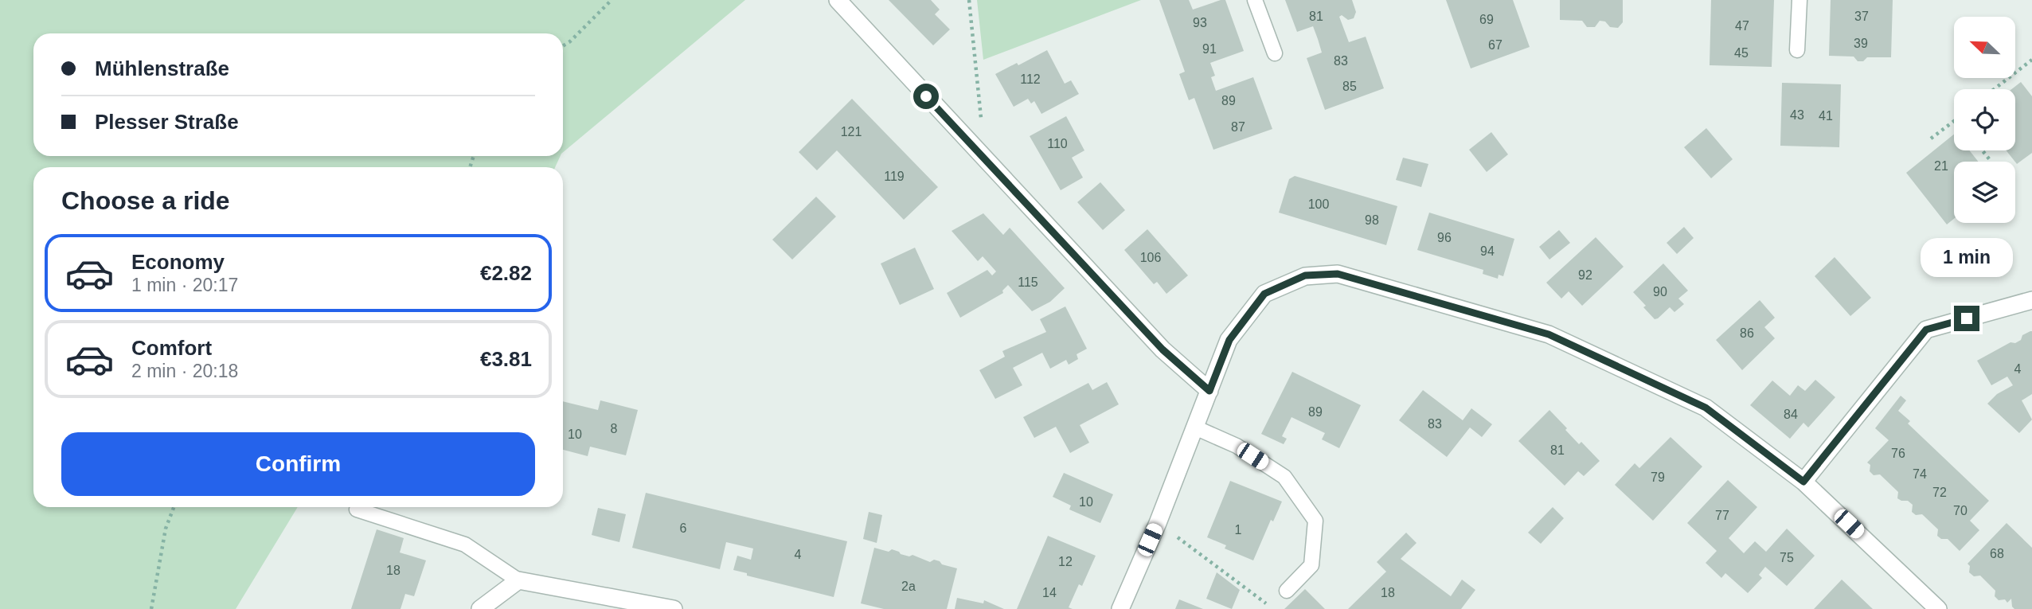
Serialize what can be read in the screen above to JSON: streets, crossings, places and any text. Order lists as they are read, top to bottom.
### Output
{
  "house_numbers": [
    "81",
    "37",
    "69",
    "93",
    "47",
    "39",
    "67",
    "91",
    "45",
    "83",
    "112",
    "85",
    "89",
    "43",
    "41",
    "87",
    "121",
    "110",
    "21",
    "119",
    "100",
    "98",
    "96",
    "94",
    "106",
    "92",
    "115",
    "90",
    "86",
    "4",
    "89",
    "84",
    "83",
    "8",
    "10",
    "81",
    "76",
    "74",
    "79",
    "72",
    "10",
    "70",
    "77",
    "6",
    "1",
    "68",
    "4",
    "75",
    "12",
    "18",
    "2a",
    "14",
    "18"
  ],
  "north": "top left",
  "page": {
    "banner": ["Mühlenstraße", "Plesser Straße"],
    "heading": "Choose a ride",
    "list": [
      {
        "name": "Economy",
        "note": "1 min · 20:17",
        "value": "€2.82"
      },
      {
        "name": "Comfort",
        "note": "2 min · 20:18",
        "value": "€3.81"
      }
    ],
    "bubble": "1 min",
    "buttons": "Confirm"
  }
}
